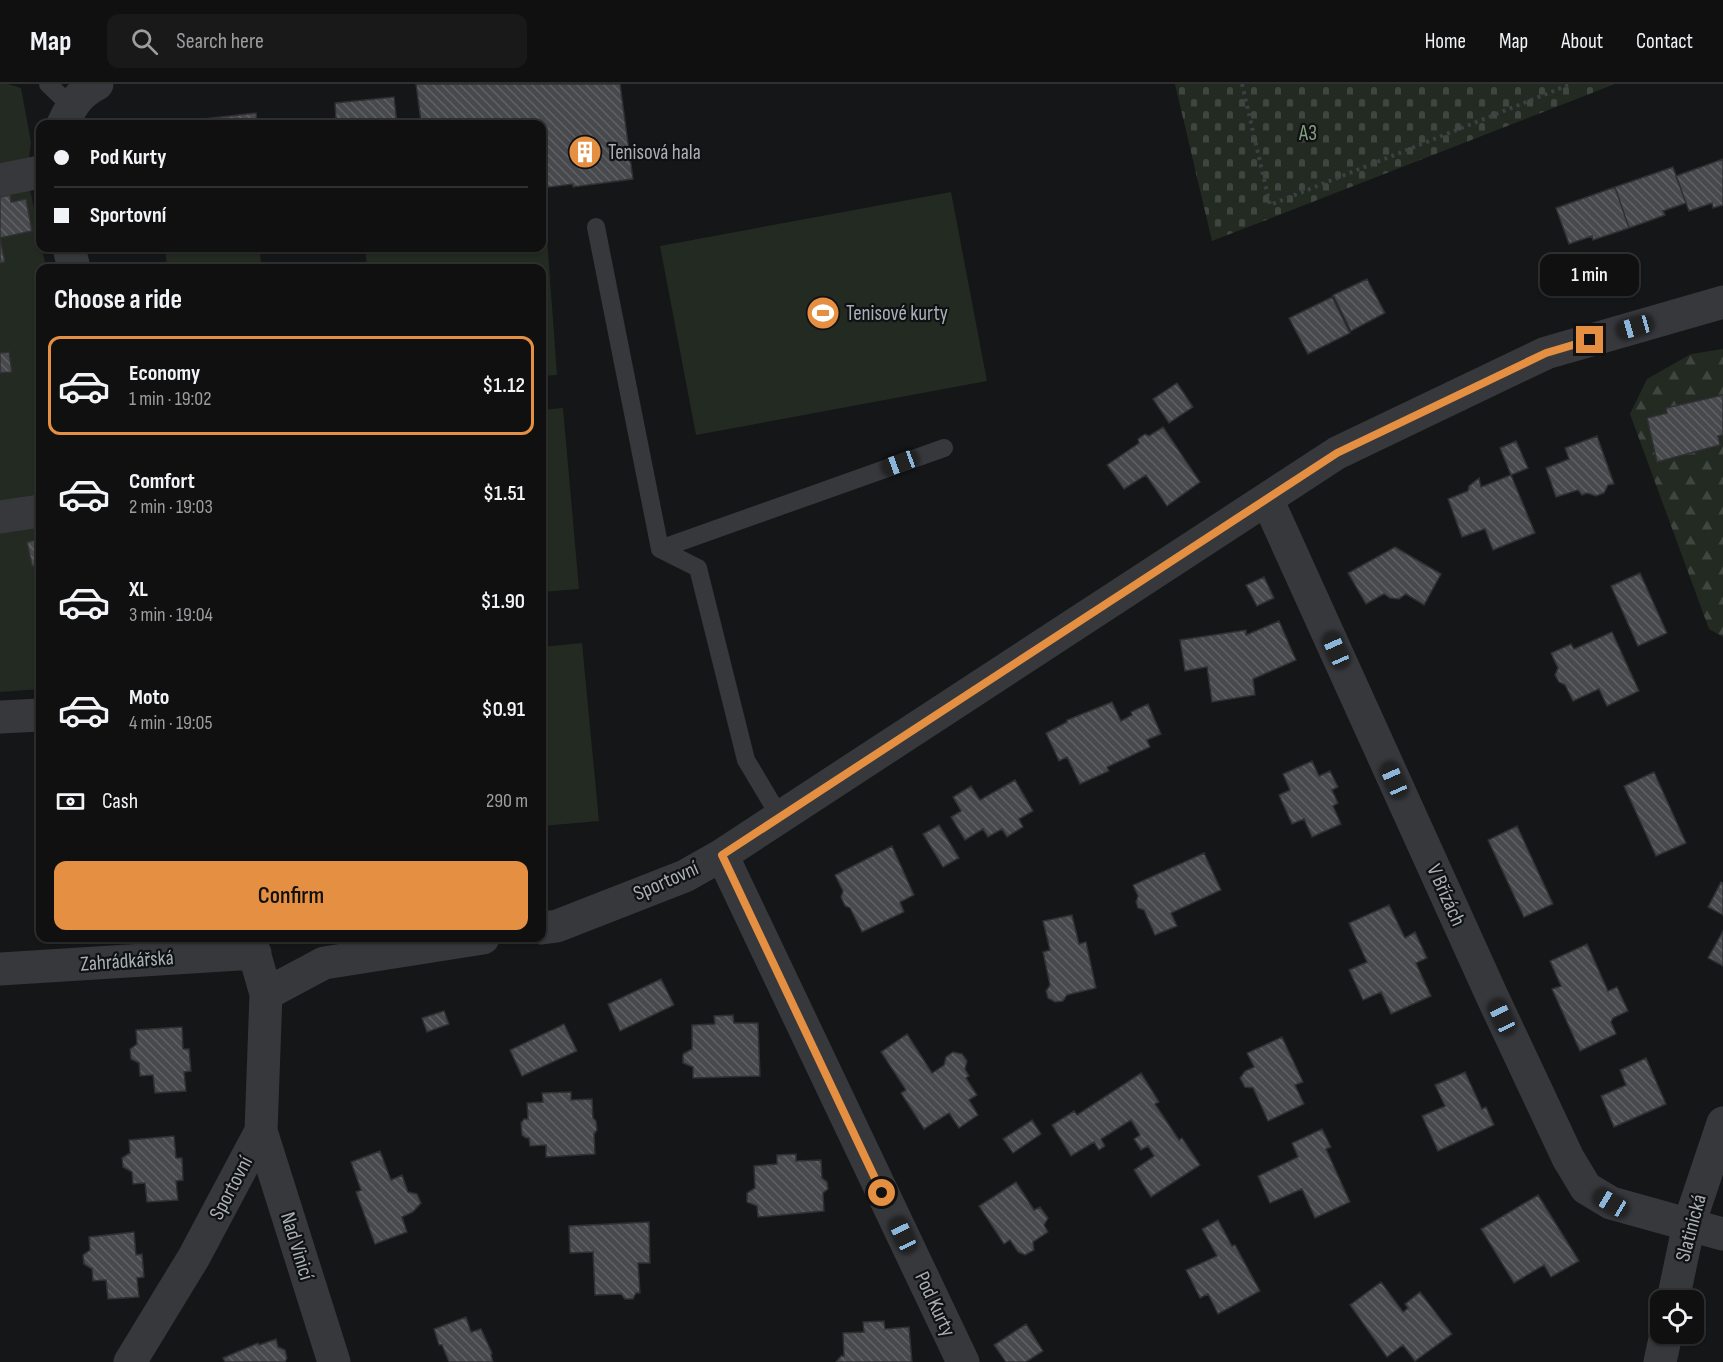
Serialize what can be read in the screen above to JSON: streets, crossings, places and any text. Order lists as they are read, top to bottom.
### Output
{
  "streets": {
    "street": [
      "Sportovní",
      "V Břízách",
      "Zahrádkářská",
      "Slatinická",
      "Nad Vinicí",
      "Pod Kurty"
    ]
  },
  "crossings": [
    ["Sportovní", "V Břízách"],
    ["Sportovní", "Zahrádkářská"],
    ["Sportovní", "Nad Vinicí"],
    ["Sportovní", "Pod Kurty"],
    ["V Břízách", "Slatinická"]
  ],
  "parks": ["A3"],
  "places": {
    "building": ["Tenisová hala"],
    "sports": ["Tenisové kurty"]
  },
  "page": {
    "header": "Map",
    "search": "Search here",
    "nav": [
      "Home",
      "Map",
      "About",
      "Contact"
    ],
    "banner": ["Pod Kurty", "Sportovní"],
    "bubble": "1 min",
    "heading": "Choose a ride",
    "list": [
      {
        "name": "Economy",
        "note": "1 min · 19:02",
        "value": "$1.12"
      },
      {
        "name": "Comfort",
        "note": "2 min · 19:03",
        "value": "$1.51"
      },
      {
        "name": "XL",
        "note": "3 min · 19:04",
        "value": "$1.90"
      },
      {
        "name": "Moto",
        "note": "4 min · 19:05",
        "value": "$0.91"
      }
    ],
    "pay": ["Cash", "290 m"],
    "buttons": "Confirm"
  }
}
